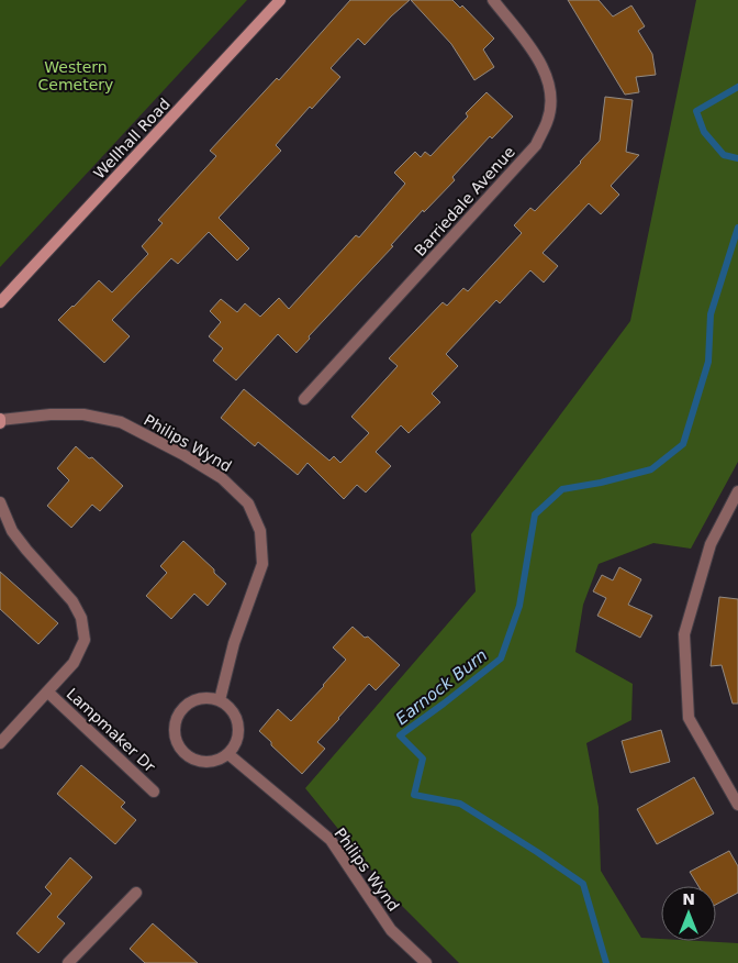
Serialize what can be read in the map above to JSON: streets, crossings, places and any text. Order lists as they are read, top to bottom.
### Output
{
  "streets": {
    "street": [
      "Wellhall Road",
      "Barriedale Avenue",
      "Philips Wynd",
      "Lampmaker Dr"
    ]
  },
  "water": ["Earnock Burn"],
  "parks": ["Western Cemetery"],
  "north": "top"
}
